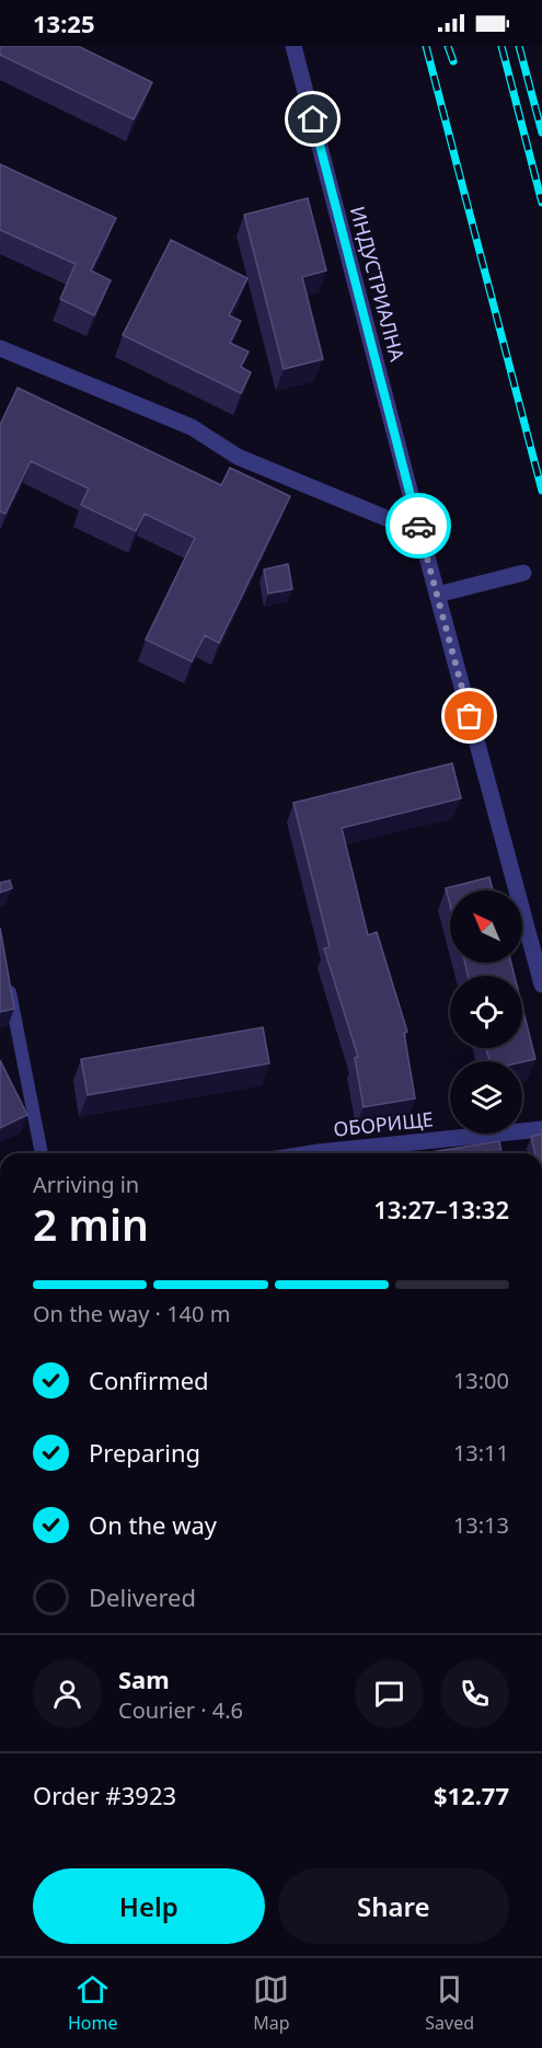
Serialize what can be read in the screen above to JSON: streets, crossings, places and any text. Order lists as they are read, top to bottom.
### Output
{
  "streets": {
    "street": ["ИНДУСТРИАЛНА", "ОБОРИЩЕ"]
  },
  "north": "top left",
  "page": {
    "status": "13:25",
    "heading": ["2 min", "Arriving in", "13:27–13:32"],
    "panel": [
      "Sam",
      "Courier · 4.6",
      "Order #3923",
      "$12.77"
    ],
    "bar": "On the way · 140 m",
    "list": [
      ["Confirmed", "13:00"],
      ["Preparing", "13:11"],
      ["On the way", "13:13"],
      "Delivered"
    ],
    "buttons": ["Help", "Share"],
    "tabs": ["Home", "Map", "Saved"]
  }
}
